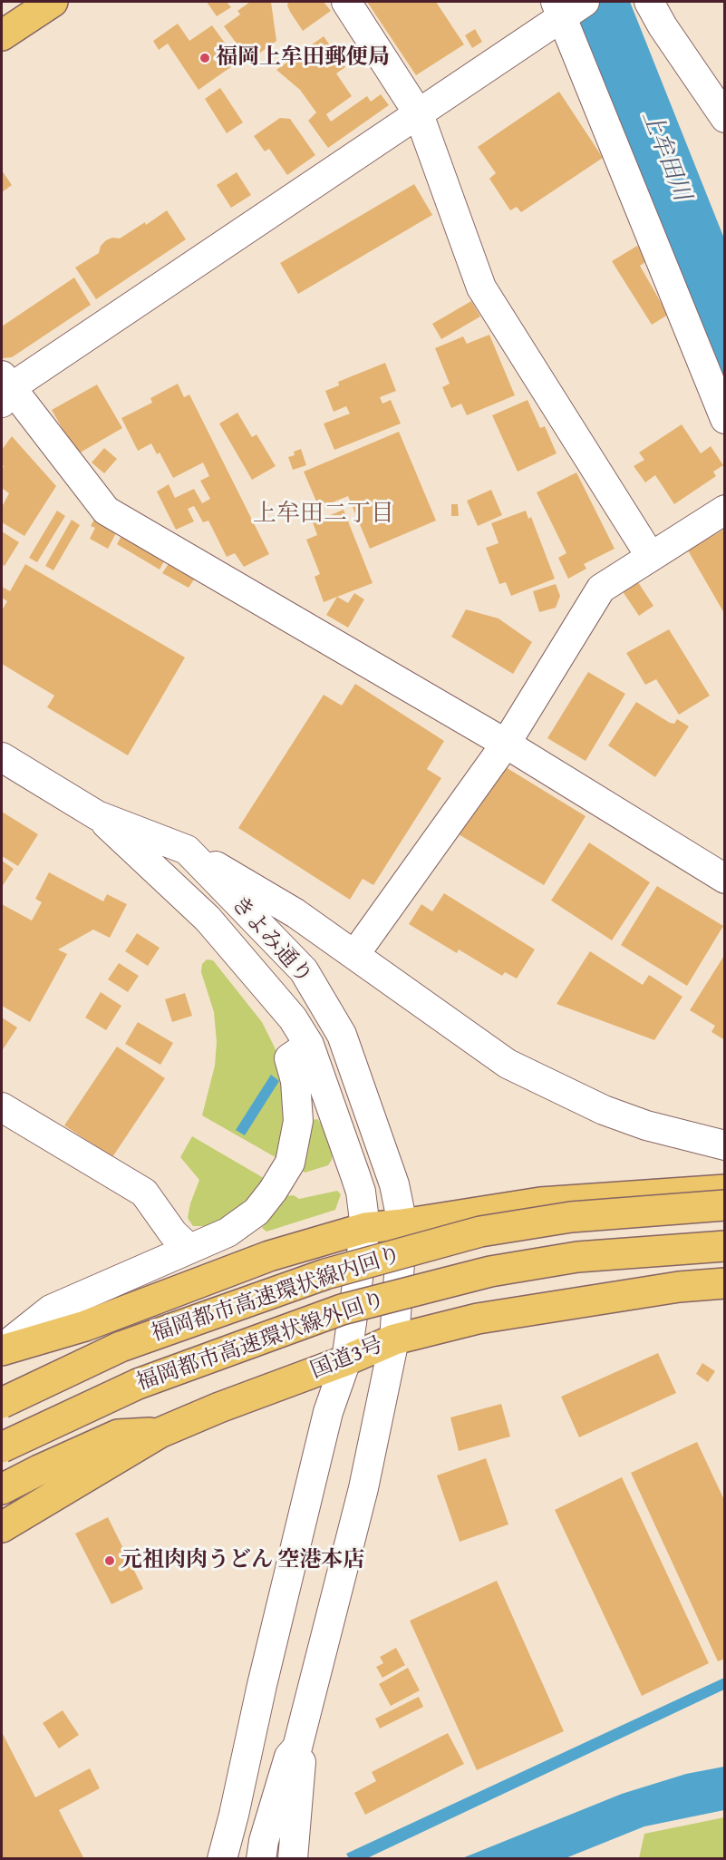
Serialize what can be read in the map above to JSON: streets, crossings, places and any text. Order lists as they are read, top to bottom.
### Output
{
  "streets": {
    "main road": ["福岡都市高速環状線内回り", "福岡都市高速環状線外回り", "国道3号"],
    "street": ["きよみ通り"]
  },
  "crossings": [
    ["きよみ通り", "国道3号"]
  ],
  "districts": ["上牟田二丁目"],
  "water": ["上牟田川"],
  "places": ["福岡上牟田郵便局", "元祖肉肉うどん 空港本店"]
}
